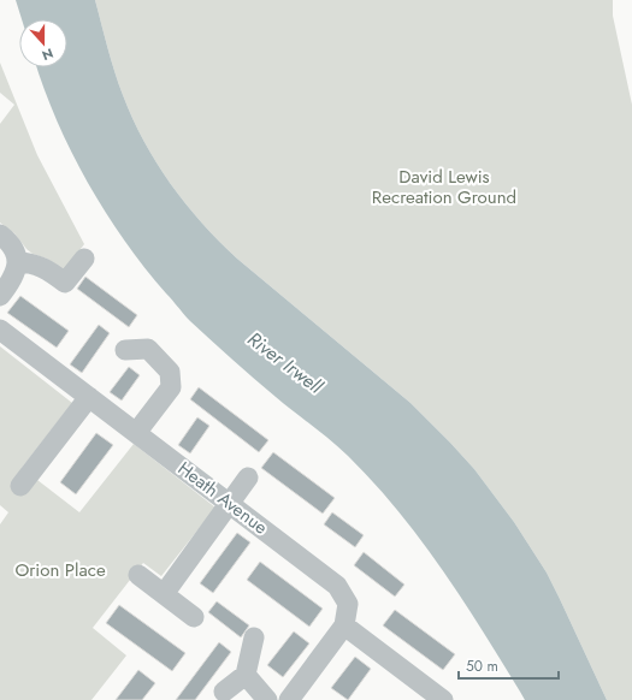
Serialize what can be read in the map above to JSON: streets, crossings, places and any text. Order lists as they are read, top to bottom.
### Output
{
  "streets": {
    "street": ["Heath Avenue"]
  },
  "water": ["River Irwell"],
  "parks": ["David Lewis Recreation Ground", "Orion Place"],
  "scale_bar": "50 m",
  "north": "bottom"
}
